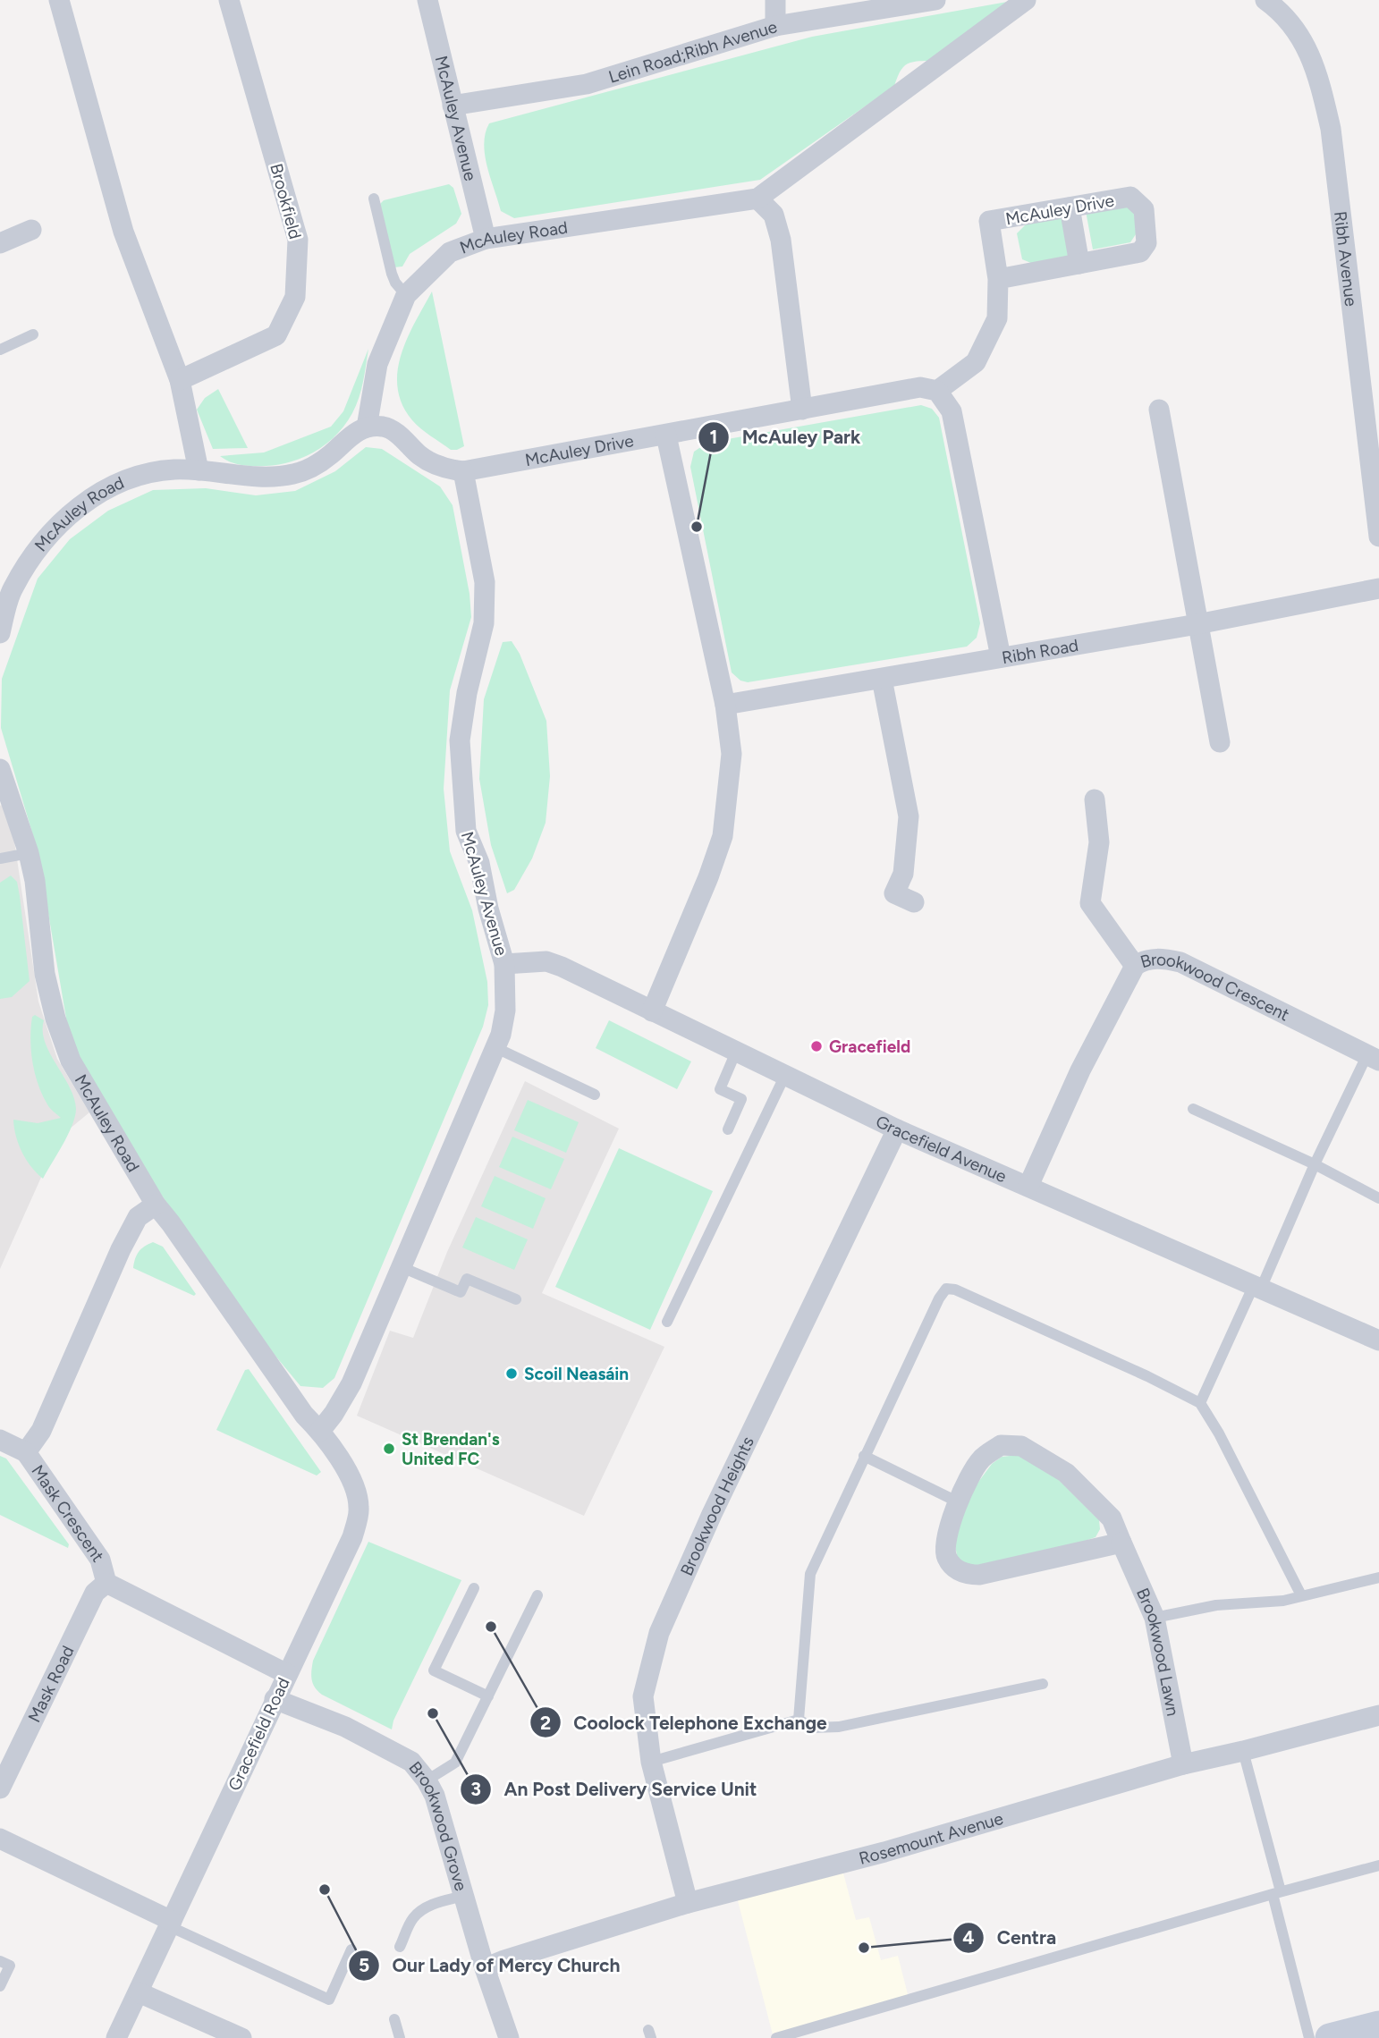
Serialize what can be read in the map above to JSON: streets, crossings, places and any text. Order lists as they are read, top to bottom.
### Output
{
  "streets": {
    "street": [
      "Lein Road;Ribh Avenue",
      "McAuley Avenue",
      "Brookfield",
      "McAuley Drive",
      "McAuley Road",
      "Ribh Avenue",
      "Ribh Road",
      "Brookwood Crescent",
      "Gracefield Avenue",
      "Brookwood Heights",
      "Mask Crescent",
      "Brookwood Lawn",
      "Mask Road",
      "Gracefield Road",
      "Brookwood Grove",
      "Rosemount Avenue"
    ]
  },
  "crossings": [
    ["Lein Road;Ribh Avenue", "McAuley Avenue"],
    ["McAuley Avenue", "McAuley Drive"],
    ["McAuley Avenue", "McAuley Road"],
    ["McAuley Avenue", "Gracefield Avenue"],
    ["McAuley Avenue", "Gracefield Road"],
    ["McAuley Drive", "McAuley Road"],
    ["McAuley Road", "Mask Crescent"],
    ["McAuley Road", "Gracefield Road"],
    ["Brookwood Crescent", "Gracefield Avenue"],
    ["Gracefield Avenue", "Brookwood Heights"],
    ["Brookwood Heights", "Rosemount Avenue"],
    ["Mask Crescent", "Mask Road"],
    ["Mask Crescent", "Gracefield Road"],
    ["Brookwood Lawn", "Rosemount Avenue"],
    ["Gracefield Road", "Brookwood Grove"],
    ["Brookwood Grove", "Rosemount Avenue"]
  ],
  "places": [
    "McAuley Park",
    "Gracefield",
    "Scoil Neasáin",
    "St Brendan's United FC",
    "Coolock Telephone Exchange",
    "An Post Delivery Service Unit",
    "Our Lady of Mercy Church",
    "Centra"
  ]
}
